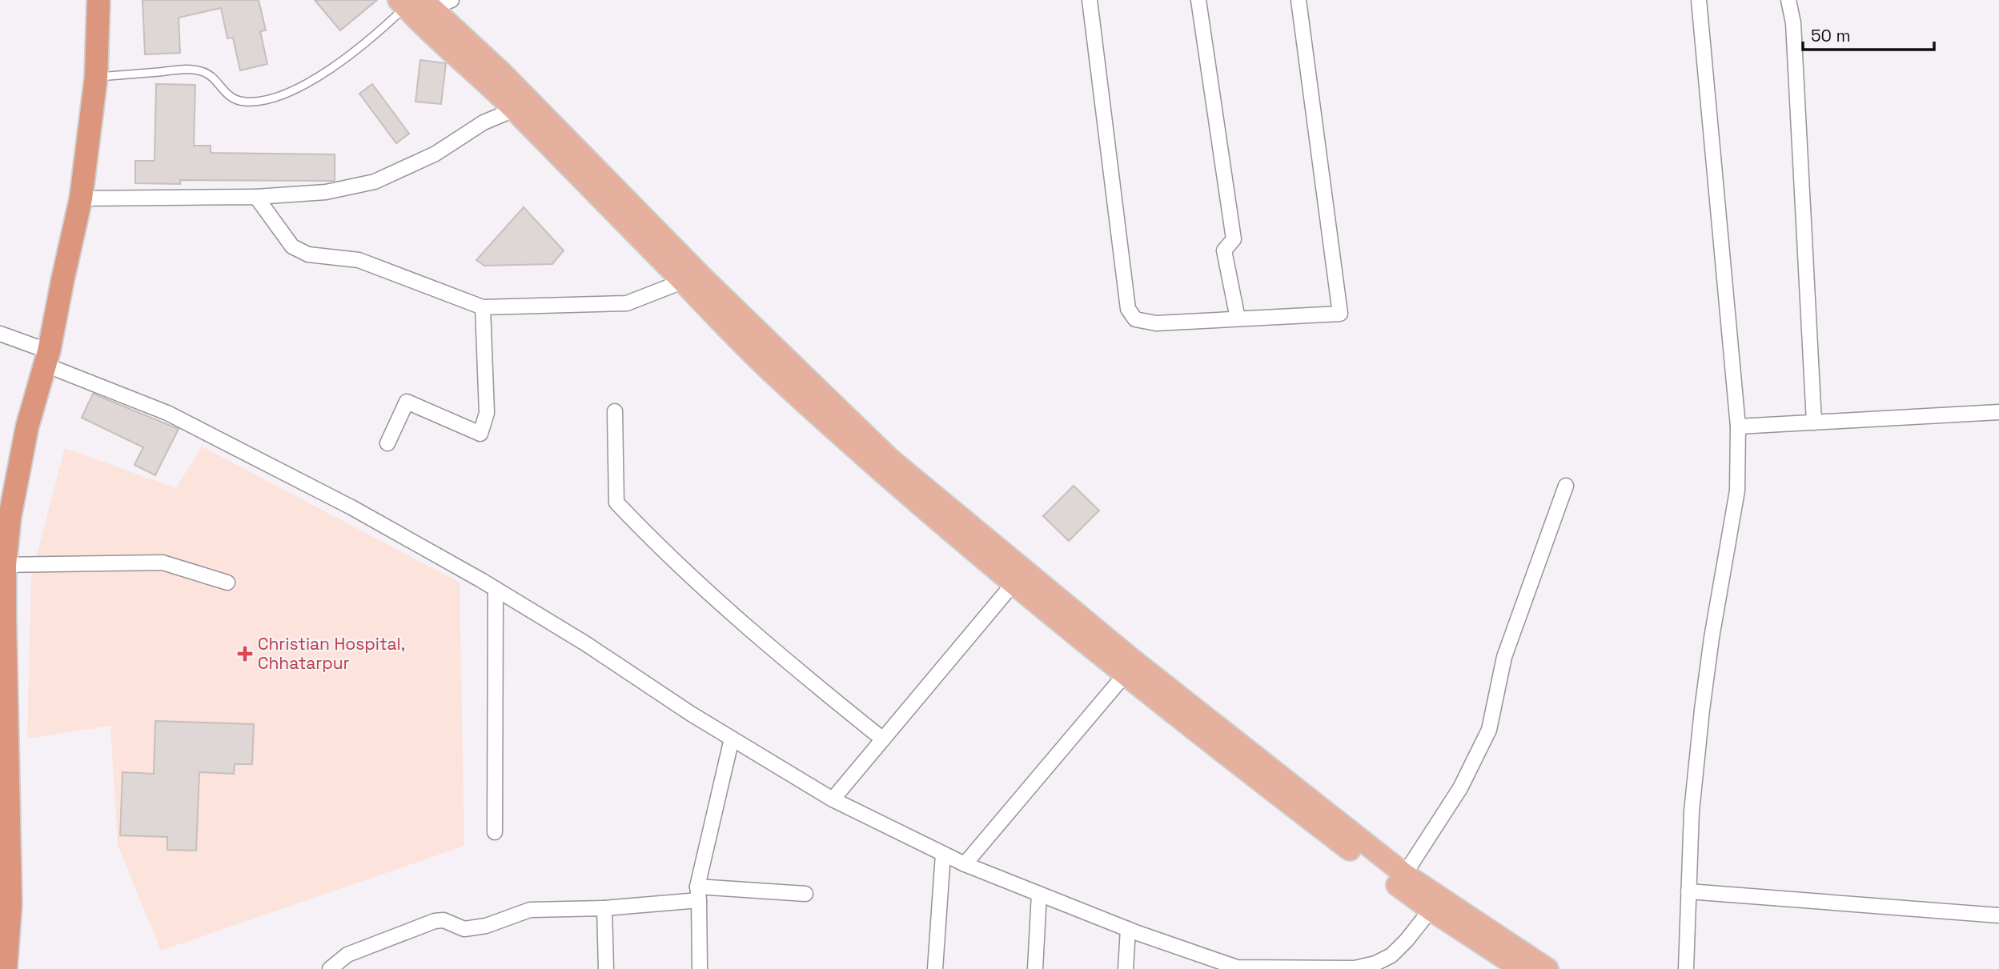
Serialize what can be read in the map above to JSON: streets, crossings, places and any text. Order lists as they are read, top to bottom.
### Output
{
  "places": {
    "health": ["Christian Hospital, Chhatarpur"]
  },
  "scale_bar": "50 m"
}
